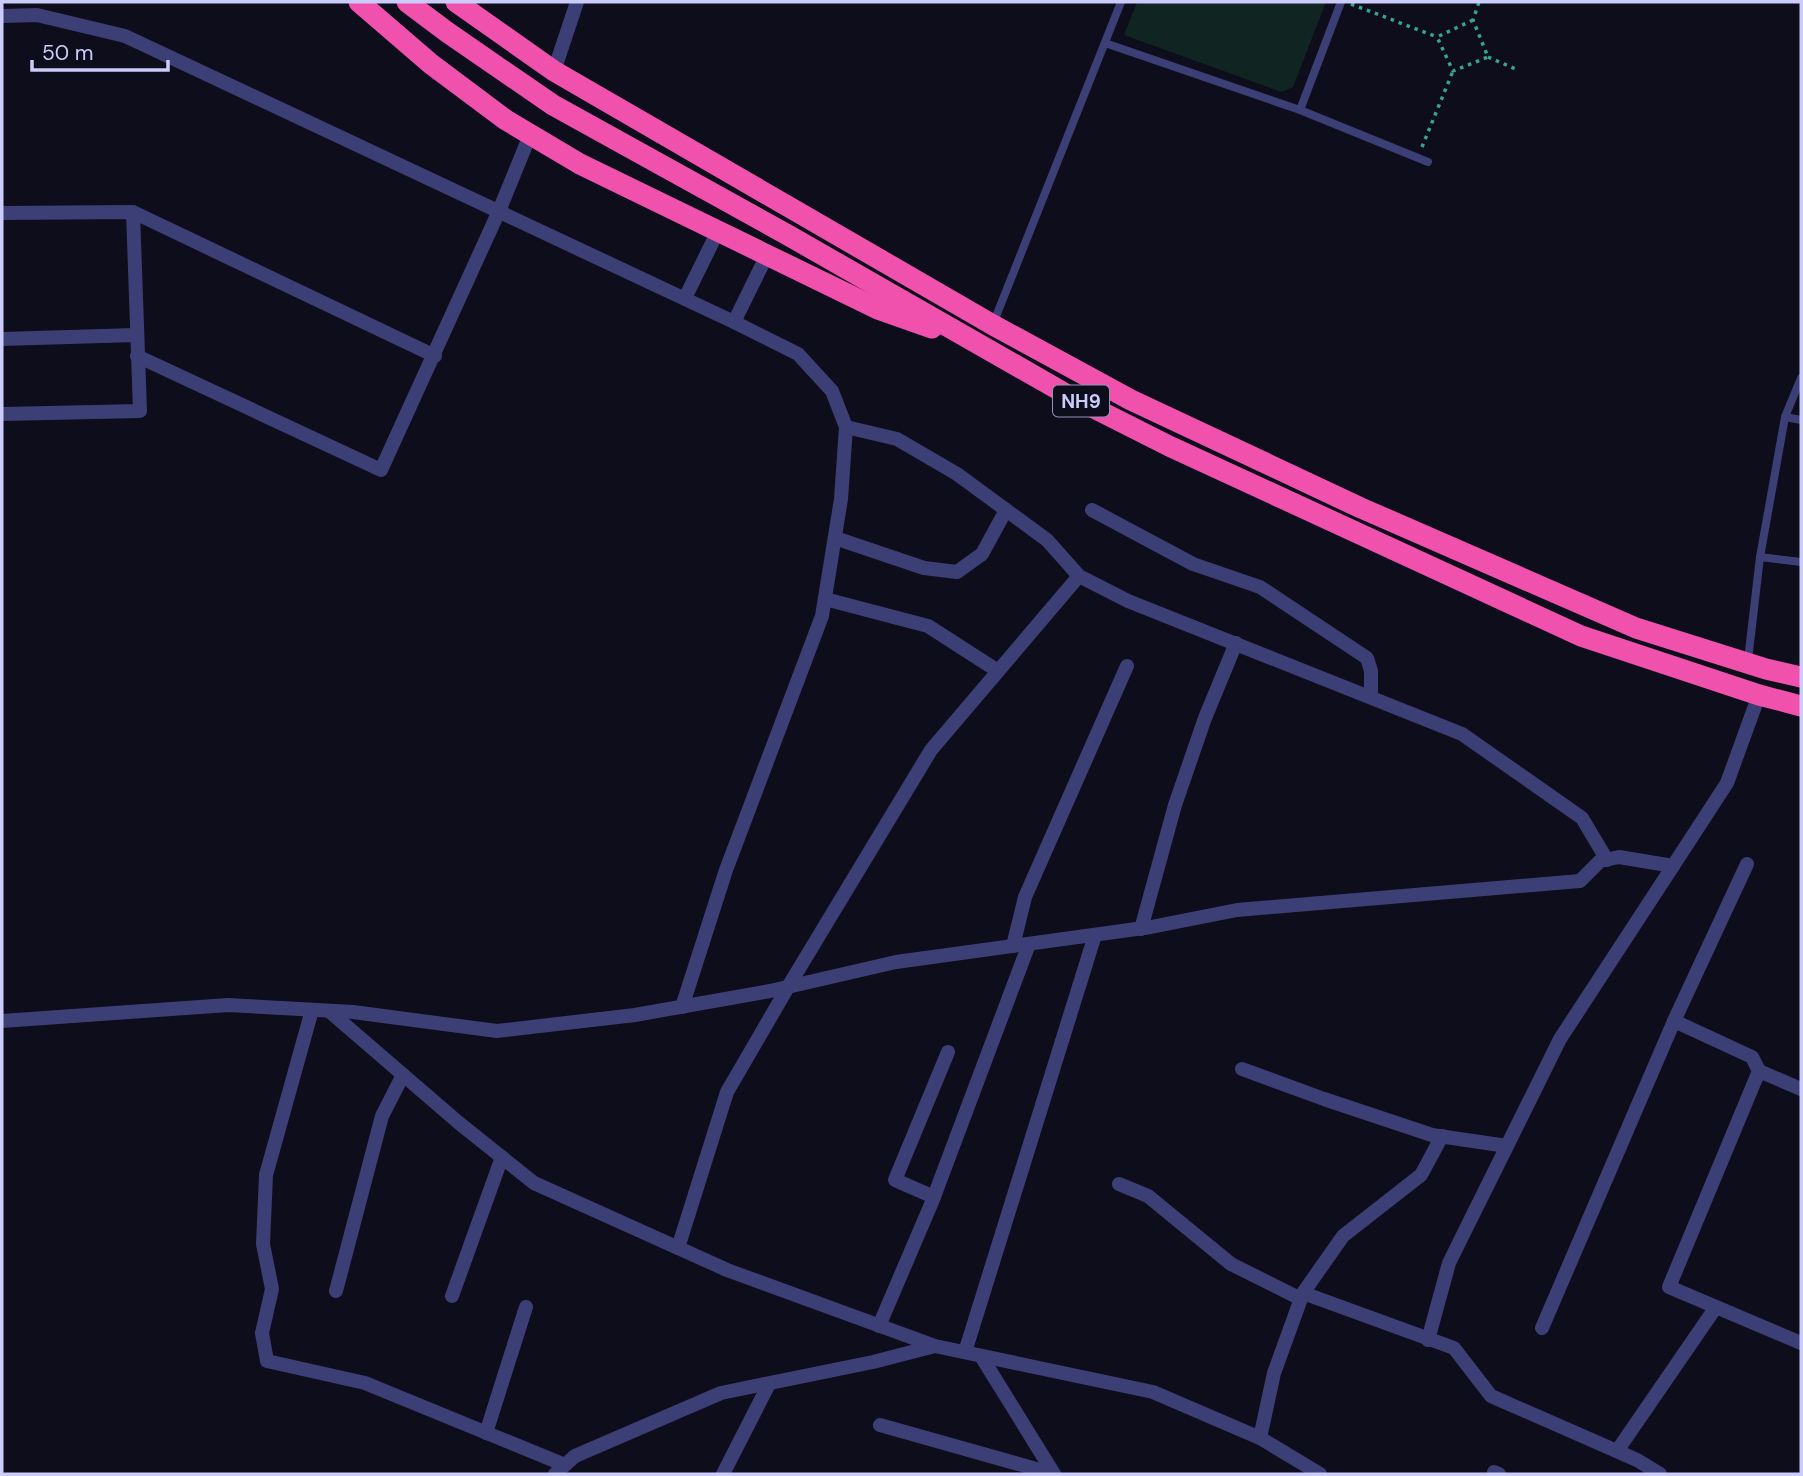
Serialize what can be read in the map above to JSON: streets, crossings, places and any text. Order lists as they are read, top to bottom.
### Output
{
  "streets": {
    "highway": ["NH9"]
  },
  "scale_bar": "50 m"
}
